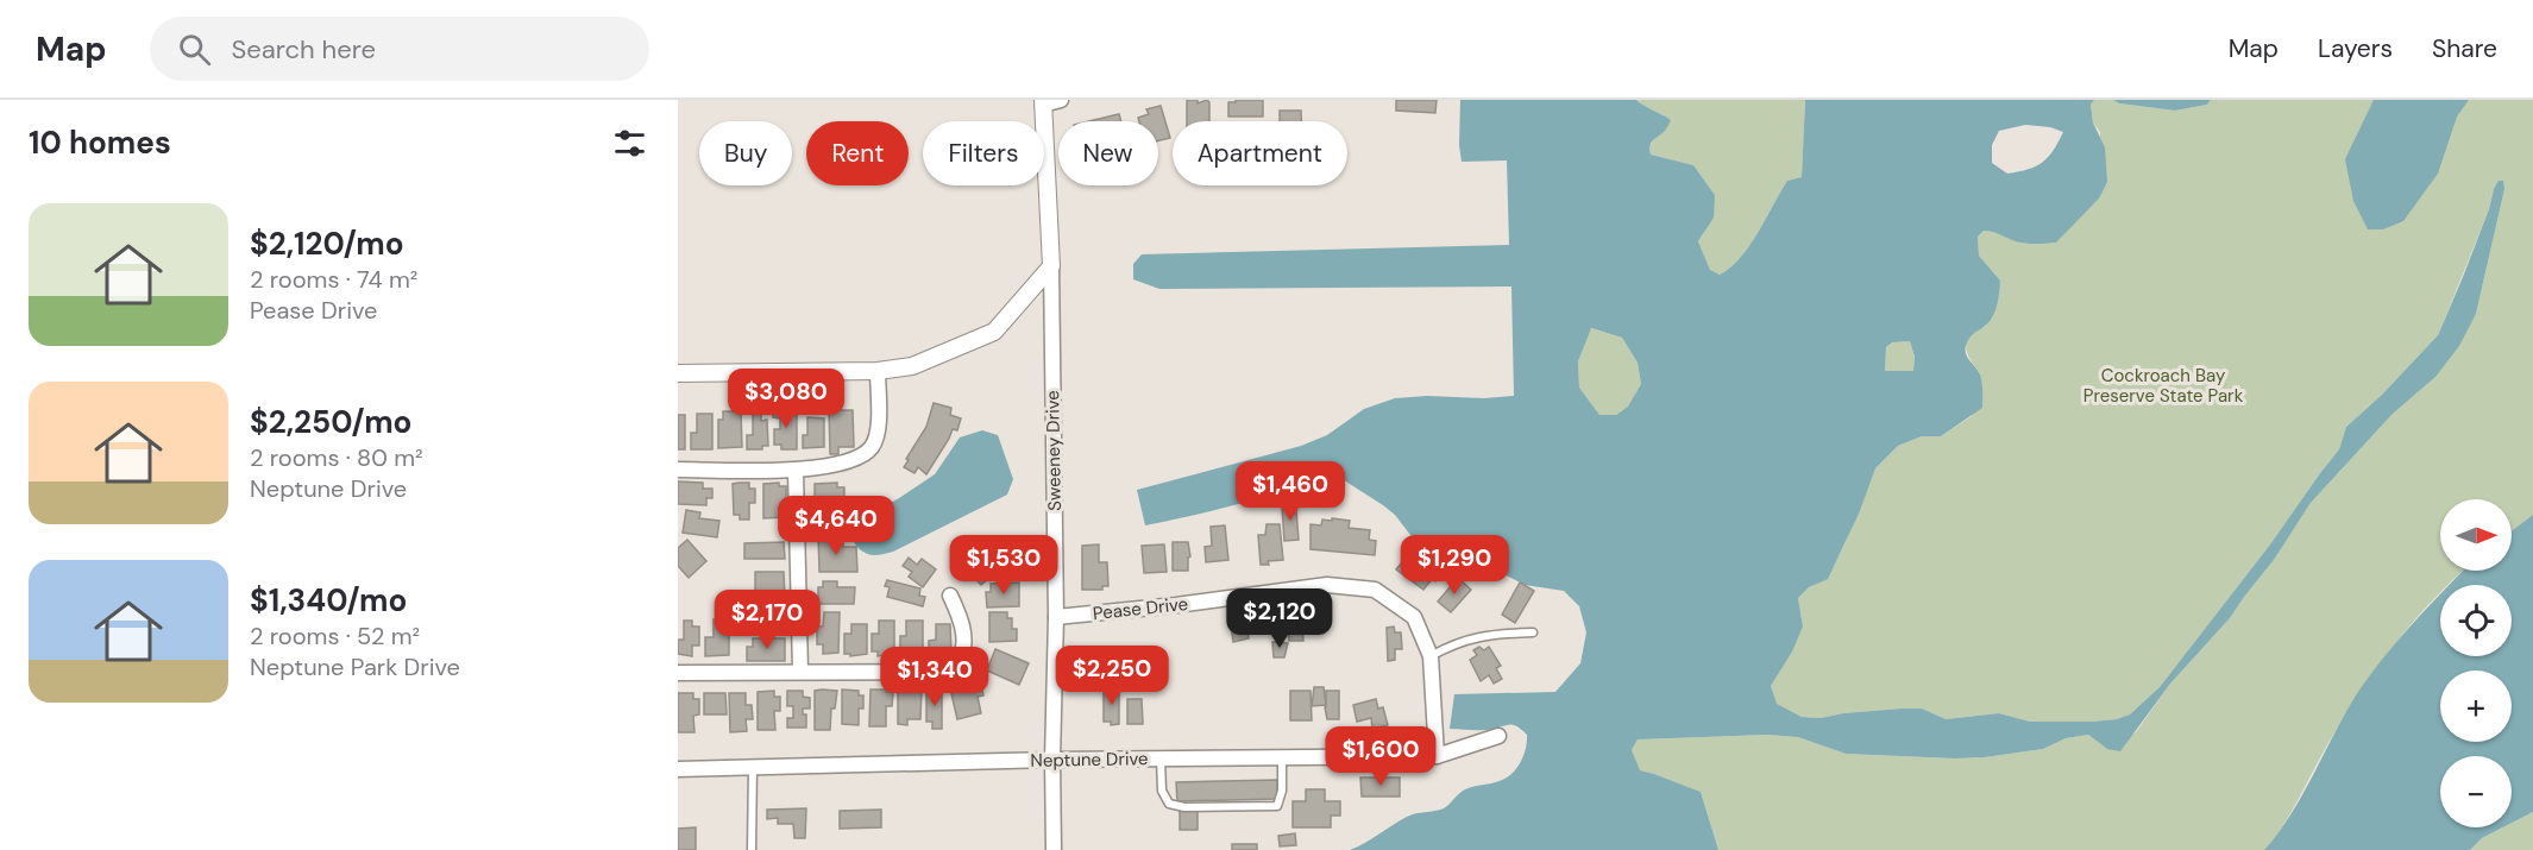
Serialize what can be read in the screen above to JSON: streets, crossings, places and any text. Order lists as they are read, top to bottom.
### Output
{
  "streets": {
    "street": ["Sweeney Drive", "Pease Drive", "Neptune Drive"]
  },
  "crossings": [
    ["Sweeney Drive", "Pease Drive"],
    ["Sweeney Drive", "Neptune Drive"],
    ["Pease Drive", "Neptune Drive"]
  ],
  "parks": ["Cockroach Bay Preserve State Park"],
  "north": "right",
  "page": {
    "header": "Map",
    "search": "Search here",
    "nav": ["Map", "Layers", "Share"],
    "heading": "10 homes",
    "chip": [
      "Buy",
      "Rent",
      "Filters",
      "New",
      "Apartment"
    ],
    "list": [
      {
        "name": "$2,120/mo",
        "note": "2 rooms · 74 m² · Pease Drive"
      },
      {
        "name": "$2,250/mo",
        "note": "2 rooms · 80 m² · Neptune Drive"
      },
      {
        "name": "$1,340/mo",
        "note": "2 rooms · 52 m² · Neptune Park Drive"
      }
    ],
    "price": [
      "$3,080",
      "$1,460",
      "$4,640",
      "$1,530",
      "$1,290",
      "$2,120",
      "$2,170",
      "$2,250",
      "$1,340",
      "$1,600"
    ],
    "map_buttons": ["+", "−"]
  }
}
